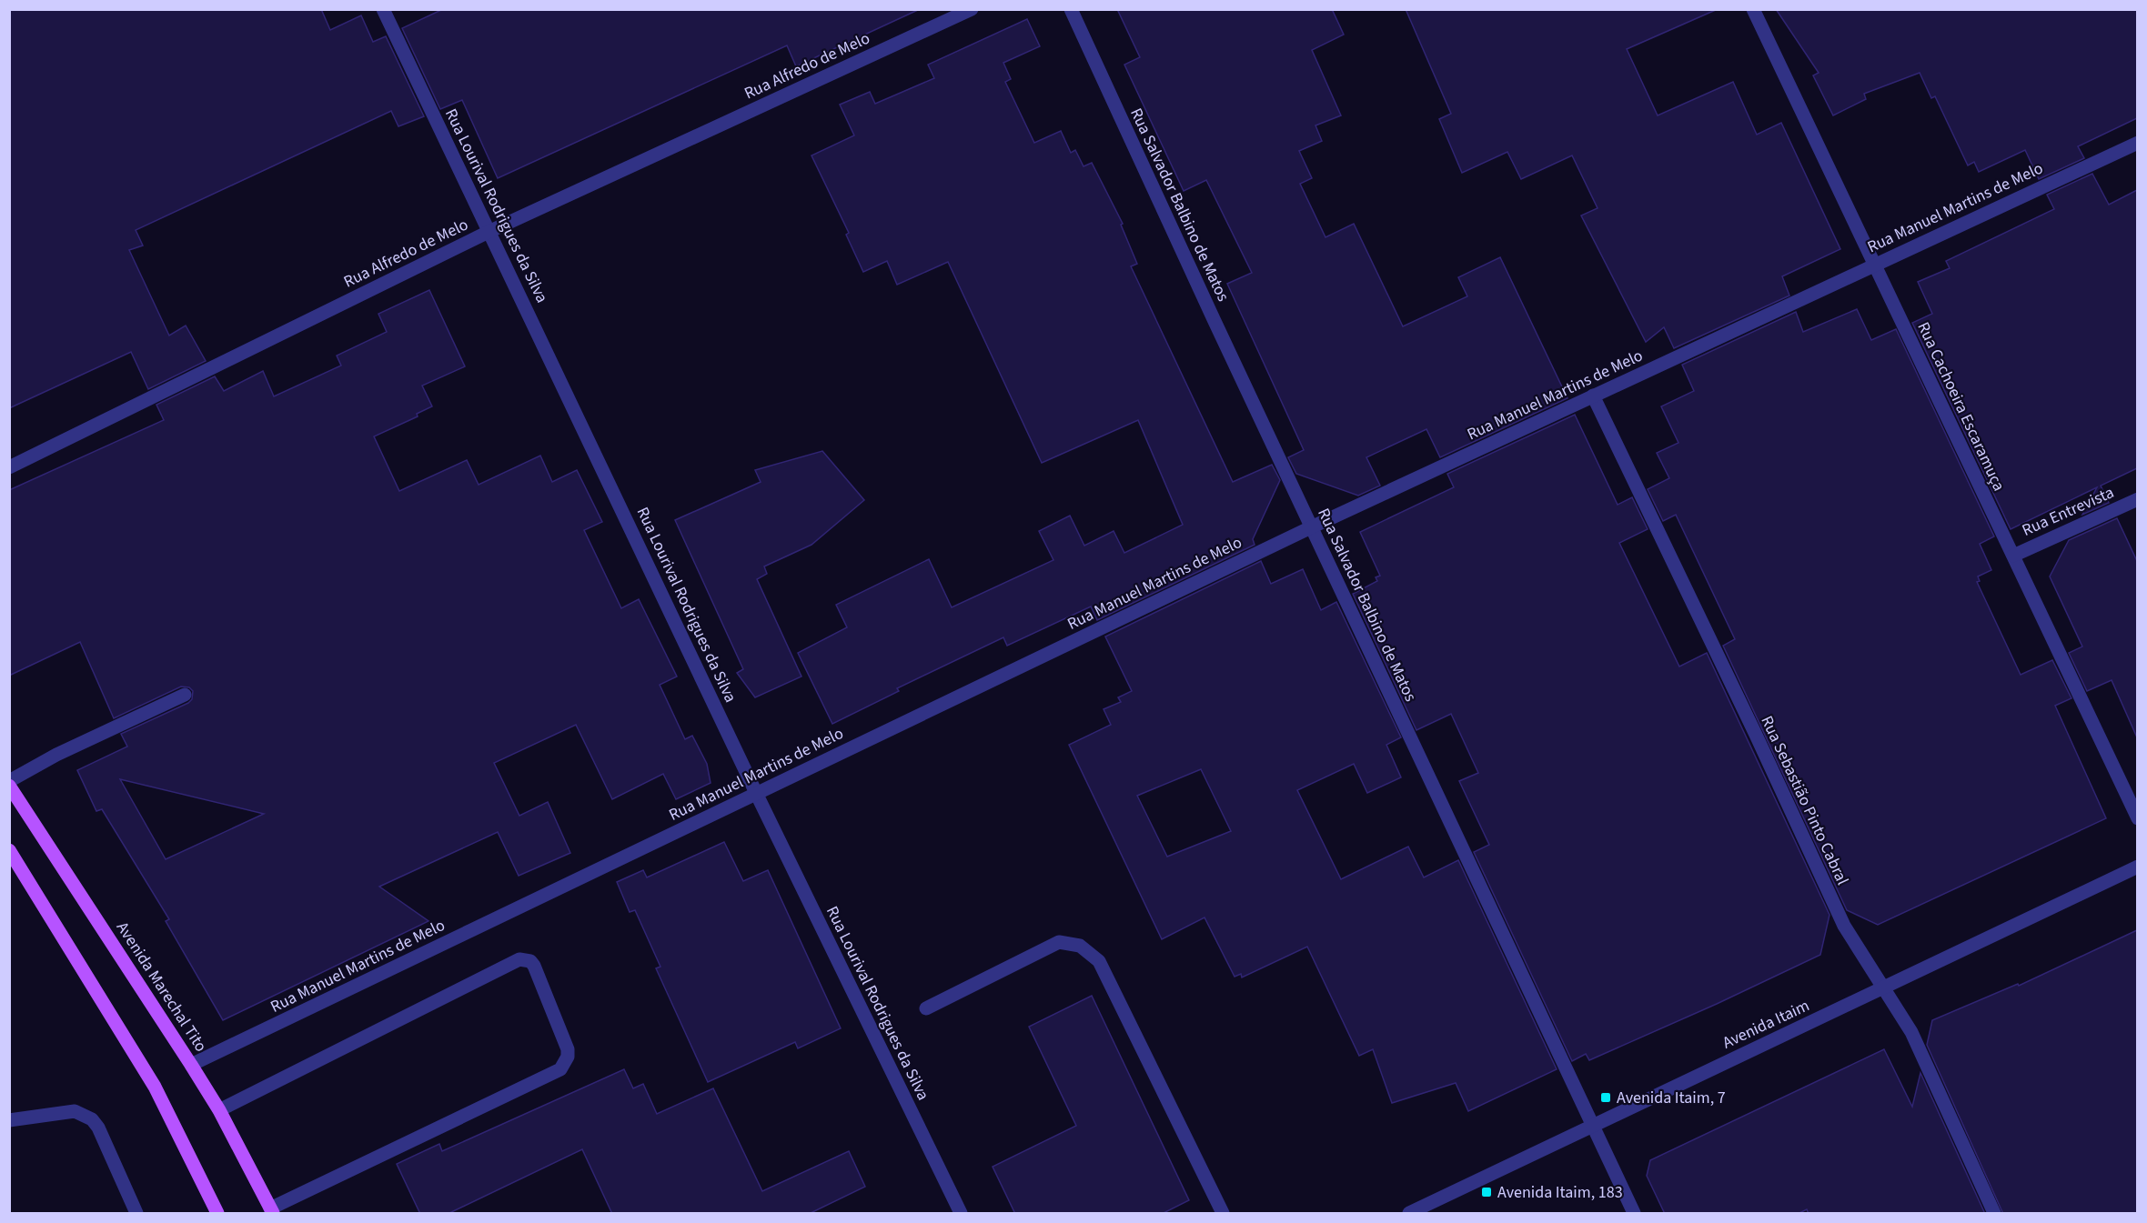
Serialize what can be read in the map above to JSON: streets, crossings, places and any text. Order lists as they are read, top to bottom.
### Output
{
  "streets": {
    "main road": ["Avenida Marechal Tito"],
    "street": [
      "Rua Alfredo de Melo",
      "Rua Salvador Balbino de Matos",
      "Rua Lourival Rodrigues da Silva",
      "Rua Manuel Martins de Melo",
      "Rua Cachoeira Escaramuça",
      "Rua Entrevista",
      "Rua Sebastião Pinto Cabral",
      "Avenida Itaim"
    ]
  },
  "crossings": [
    ["Rua Alfredo de Melo", "Rua Lourival Rodrigues da Silva"],
    ["Rua Salvador Balbino de Matos", "Rua Manuel Martins de Melo"],
    ["Rua Salvador Balbino de Matos", "Avenida Itaim"],
    ["Rua Lourival Rodrigues da Silva", "Rua Manuel Martins de Melo"],
    ["Rua Manuel Martins de Melo", "Rua Cachoeira Escaramuça"],
    ["Rua Manuel Martins de Melo", "Rua Sebastião Pinto Cabral"],
    ["Rua Manuel Martins de Melo", "Avenida Marechal Tito"],
    ["Rua Cachoeira Escaramuça", "Rua Entrevista"],
    ["Rua Sebastião Pinto Cabral", "Avenida Itaim"]
  ],
  "places": {
    "transit": ["Avenida Itaim, 7", "Avenida Itaim, 183"]
  }
}
